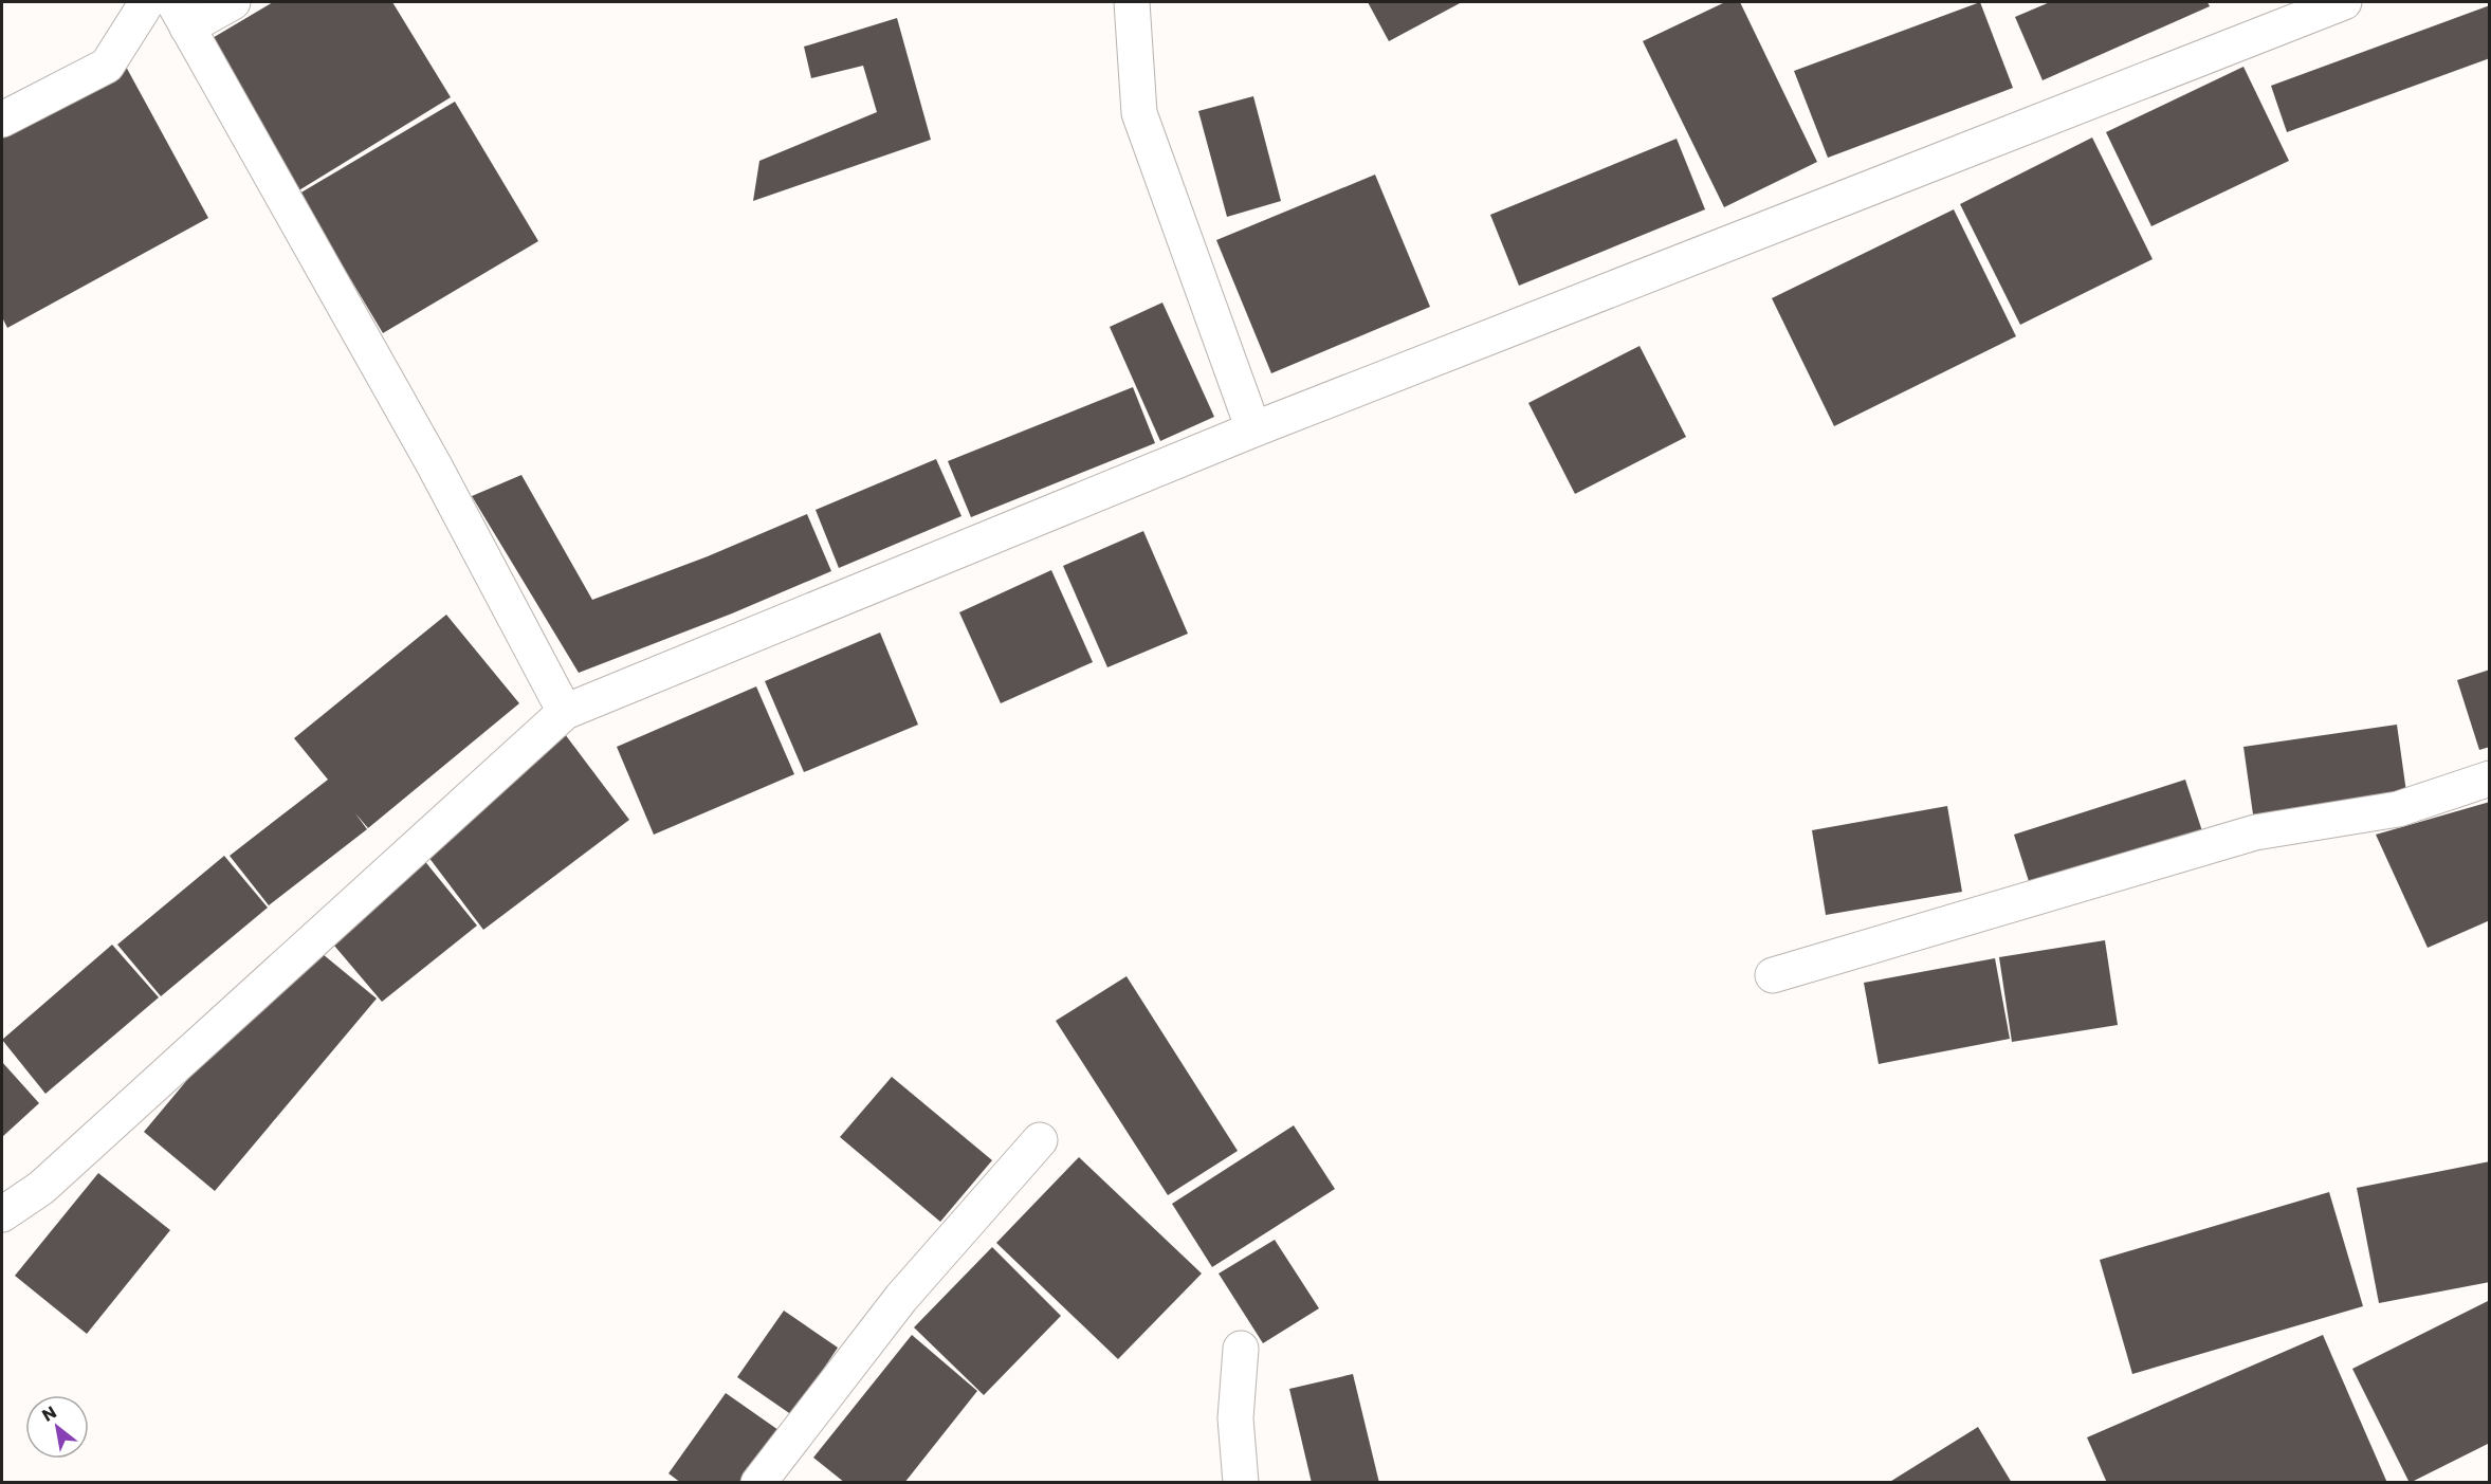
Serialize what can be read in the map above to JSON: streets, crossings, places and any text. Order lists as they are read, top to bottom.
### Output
{
  "north": "top left"
}
